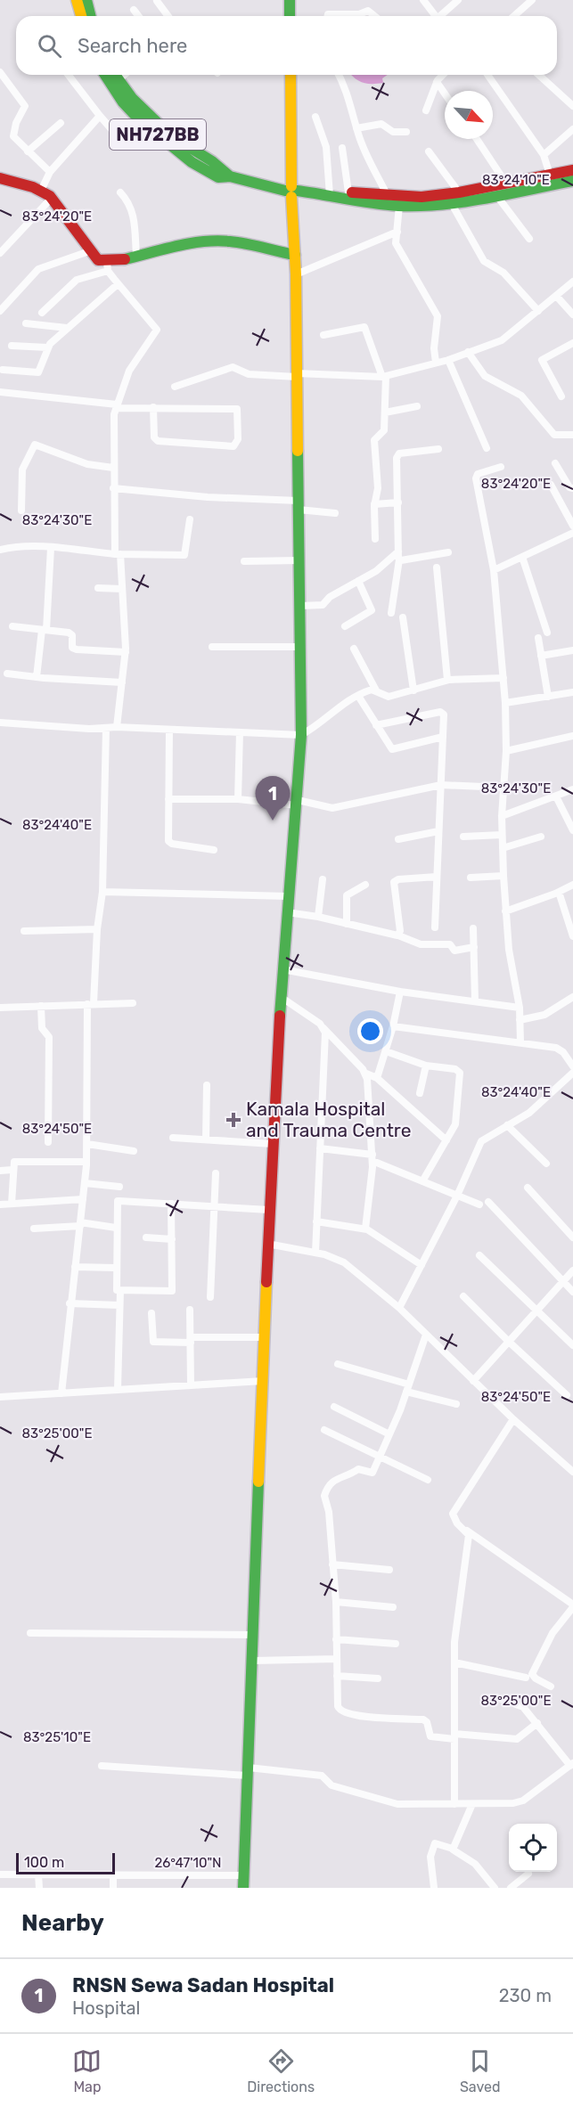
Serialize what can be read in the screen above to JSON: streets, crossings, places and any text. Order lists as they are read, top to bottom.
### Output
{
  "streets": {
    "main road": ["NH727BB"]
  },
  "places": {
    "health": ["Kamala Hospital and Trauma Centre"]
  },
  "scale_bar": "100 m",
  "north": "bottom right",
  "page": {
    "search": "Search here",
    "pins": "1",
    "scale": "100 m",
    "heading": "Nearby",
    "list": [
      {
        "mark": "1",
        "name": "RNSN Sewa Sadan Hospital",
        "note": "Hospital",
        "value": "230 m"
      }
    ],
    "nav": ["Map", "Directions", "Saved"]
  },
  "coordinates": [
    "83°24'10\"E",
    "83°24'20\"E",
    "83°24'30\"E",
    "83°24'40\"E",
    "83°24'50\"E",
    "83°25'00\"E",
    "83°25'10\"E",
    "26°47'10\"N"
  ]
}
